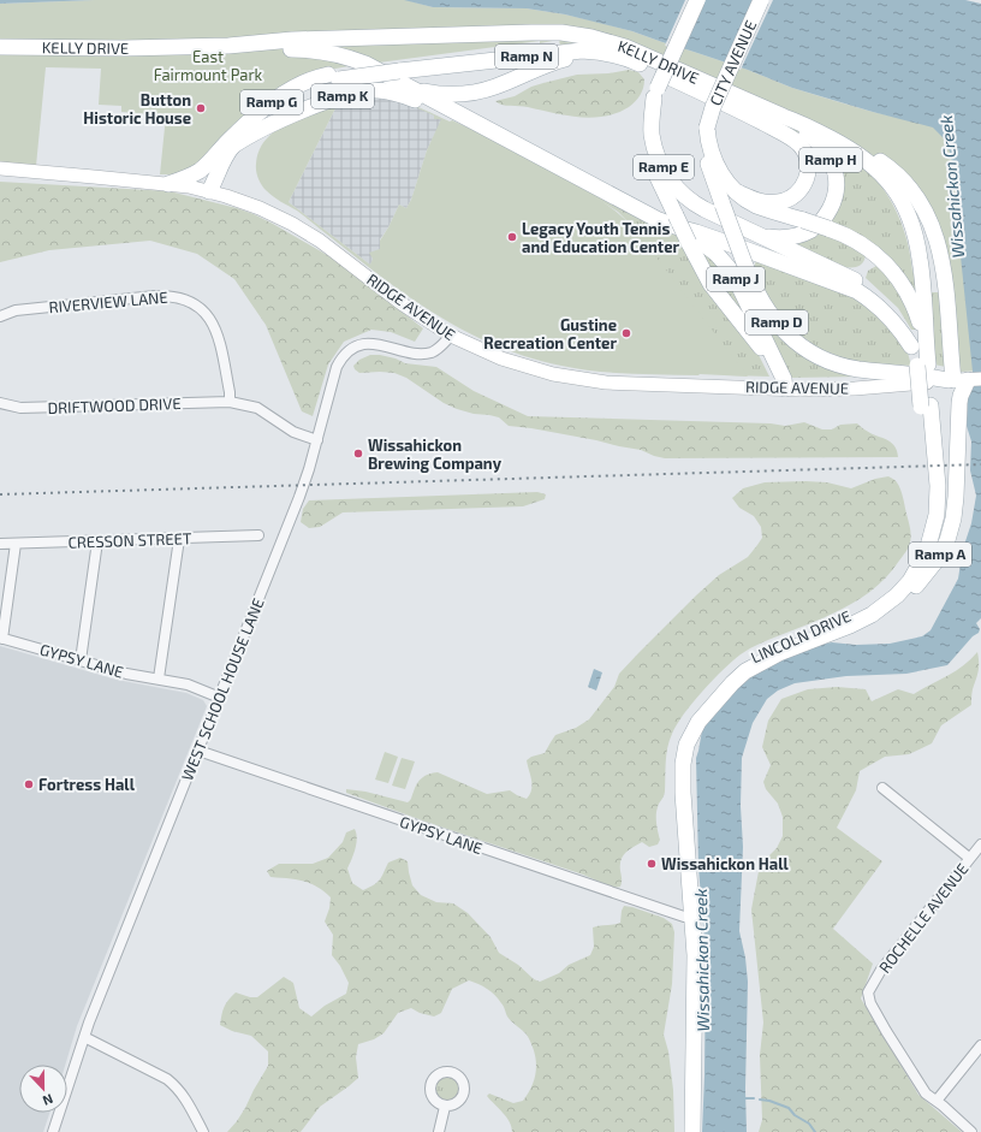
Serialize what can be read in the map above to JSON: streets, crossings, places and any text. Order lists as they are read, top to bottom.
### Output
{
  "streets": {
    "main road": [
      "KELLY DRIVE",
      "Ramp N",
      "CITY AVENUE",
      "Ramp K",
      "Ramp H",
      "Ramp E",
      "Ramp J",
      "RIDGE AVENUE",
      "Ramp D",
      "Ramp A",
      "LINCOLN DRIVE"
    ],
    "street": [
      "RIVERVIEW LANE",
      "DRIFTWOOD DRIVE",
      "CRESSON STREET",
      "GYPSY LANE",
      "WEST SCHOOL HOUSE LANE",
      "ROCHELLE AVENUE"
    ]
  },
  "crossings": [
    ["KELLY DRIVE", "Ramp K"],
    ["KELLY DRIVE", "Ramp H"],
    ["KELLY DRIVE", "Ramp E"],
    ["KELLY DRIVE", "Ramp J"],
    ["KELLY DRIVE", "LINCOLN DRIVE"],
    ["Ramp N", "CITY AVENUE"],
    ["Ramp N", "Ramp K"],
    ["Ramp N", "Ramp D"],
    ["CITY AVENUE", "Ramp D"],
    ["Ramp E", "LINCOLN DRIVE"],
    ["Ramp J", "RIDGE AVENUE"],
    ["RIVERVIEW LANE", "DRIFTWOOD DRIVE"],
    ["RIDGE AVENUE", "Ramp D"],
    ["RIDGE AVENUE", "Ramp A"],
    ["RIDGE AVENUE", "WEST SCHOOL HOUSE LANE"],
    ["Ramp D", "Ramp A"],
    ["DRIFTWOOD DRIVE", "WEST SCHOOL HOUSE LANE"],
    ["Ramp A", "LINCOLN DRIVE"],
    ["LINCOLN DRIVE", "GYPSY LANE"],
    ["GYPSY LANE", "WEST SCHOOL HOUSE LANE"]
  ],
  "water": ["Wissahickon Creek"],
  "parks": ["East Fairmount Park"],
  "places": [
    "Button Historic House",
    "Legacy Youth Tennis and Education Center",
    "Gustine Recreation Center",
    "Wissahickon Brewing Company",
    "Fortress Hall",
    "Wissahickon Hall"
  ],
  "north": "bottom"
}
